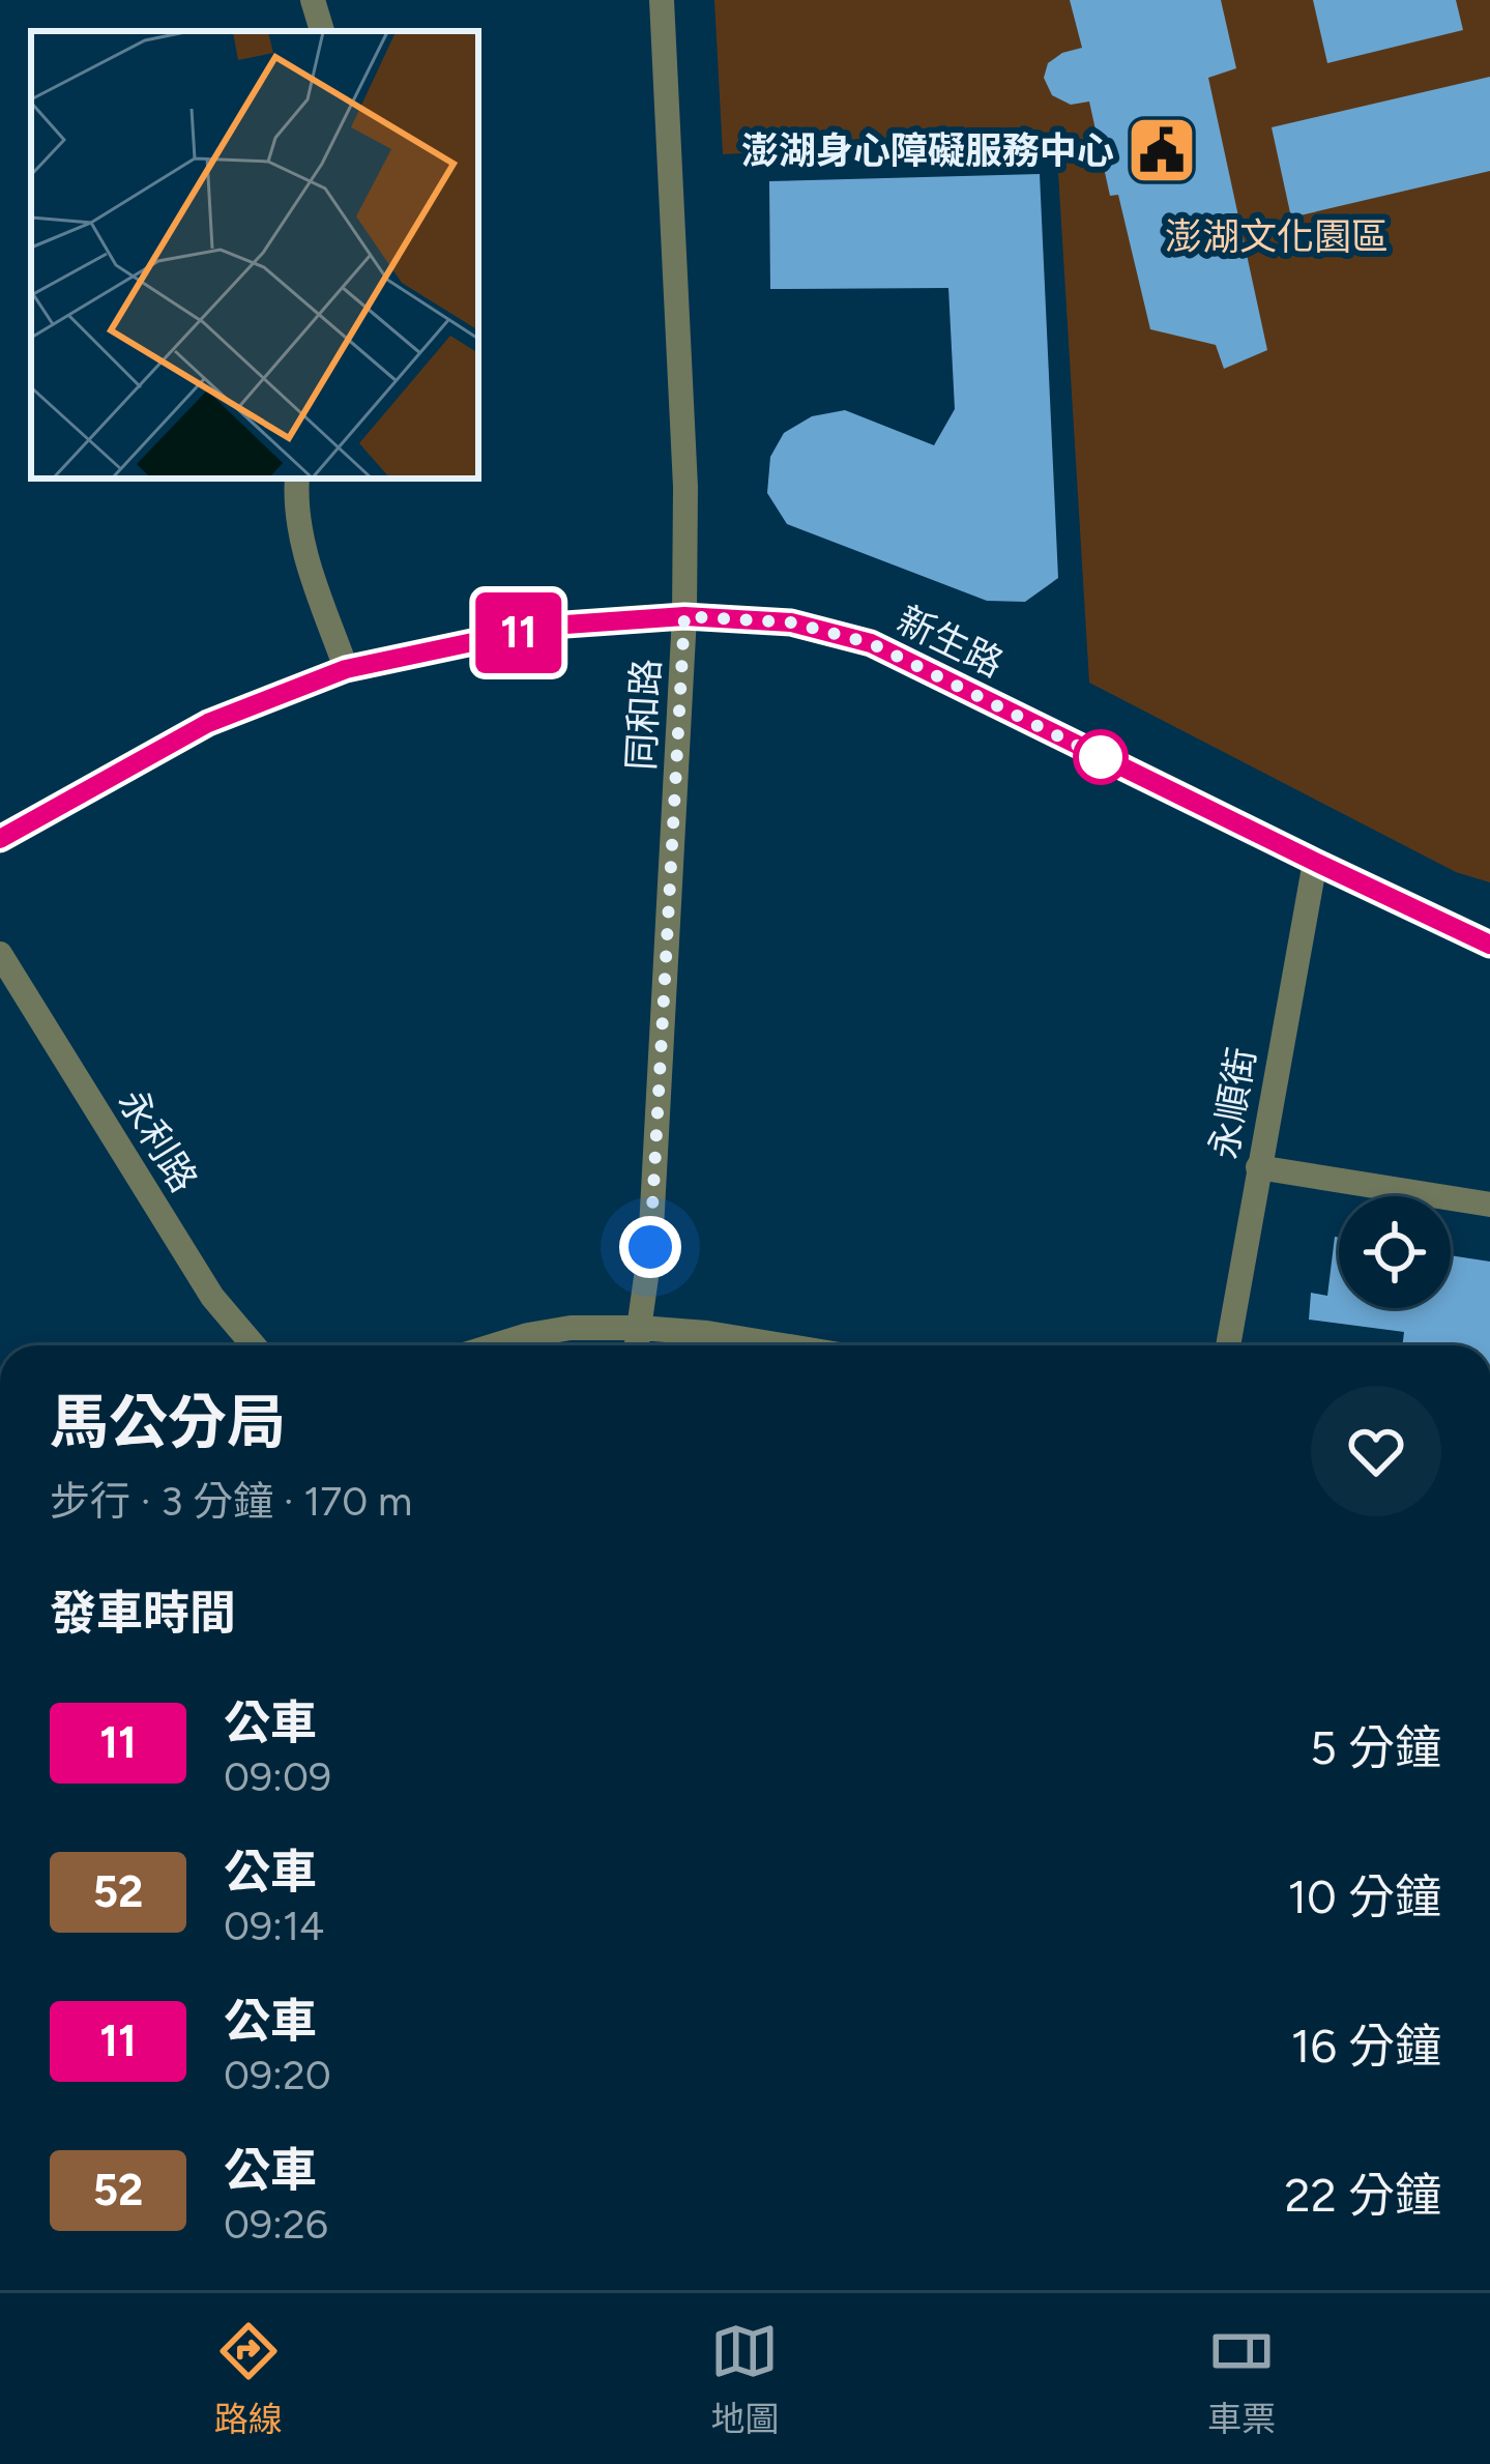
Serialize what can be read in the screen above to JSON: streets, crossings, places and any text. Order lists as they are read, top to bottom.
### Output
{
  "streets": {
    "main road": ["新生路"],
    "street": ["同和路", "永順街", "永利路"]
  },
  "crossings": [
    ["新生路", "同和路"],
    ["新生路", "永順街"]
  ],
  "parks": ["澎湖文化園區"],
  "places": {
    "public building": ["澎湖身心障礙服務中心"]
  },
  "lines": ["bus line 11"],
  "page": {
    "on_map": "11",
    "heading": [
      ["馬公分局", "步行 · 3 分鐘 · 170 m"],
      "發車時間"
    ],
    "list": [
      {
        "mark": "11",
        "name": "公車",
        "note": "09:09",
        "value": "5 分鐘"
      },
      {
        "mark": "52",
        "name": "公車",
        "note": "09:14",
        "value": "10 分鐘"
      },
      {
        "mark": "11",
        "name": "公車",
        "note": "09:20",
        "value": "16 分鐘"
      },
      {
        "mark": "52",
        "name": "公車",
        "note": "09:26",
        "value": "22 分鐘"
      }
    ],
    "tabs": ["路線", "地圖", "車票"]
  }
}
